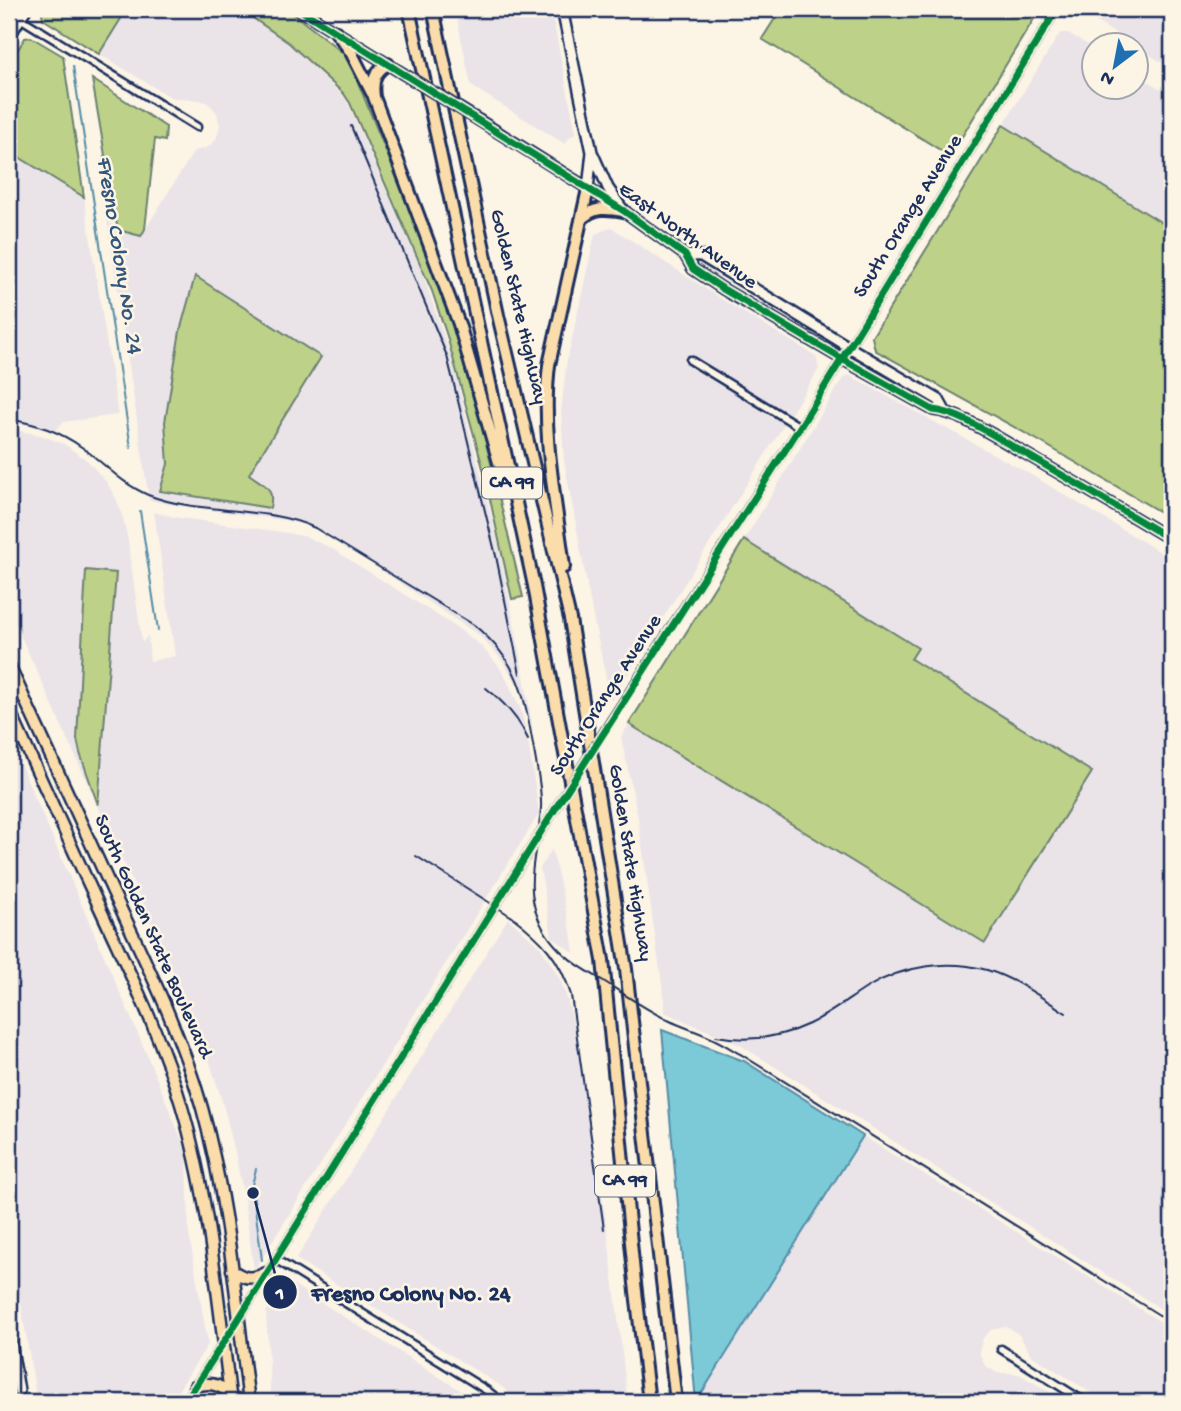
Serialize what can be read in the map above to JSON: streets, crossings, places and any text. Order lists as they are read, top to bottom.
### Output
{
  "streets": {
    "highway": ["Golden State Highway", "CA 99"],
    "main road": ["South Golden State Boulevard"],
    "street": ["South Orange Avenue", "East North Avenue"]
  },
  "crossings": [
    ["South Orange Avenue", "East North Avenue"],
    ["South Orange Avenue", "South Golden State Boulevard"]
  ],
  "water": ["Fresno Colony No. 24"],
  "places": ["Fresno Colony No. 24"],
  "north": "bottom left"
}
